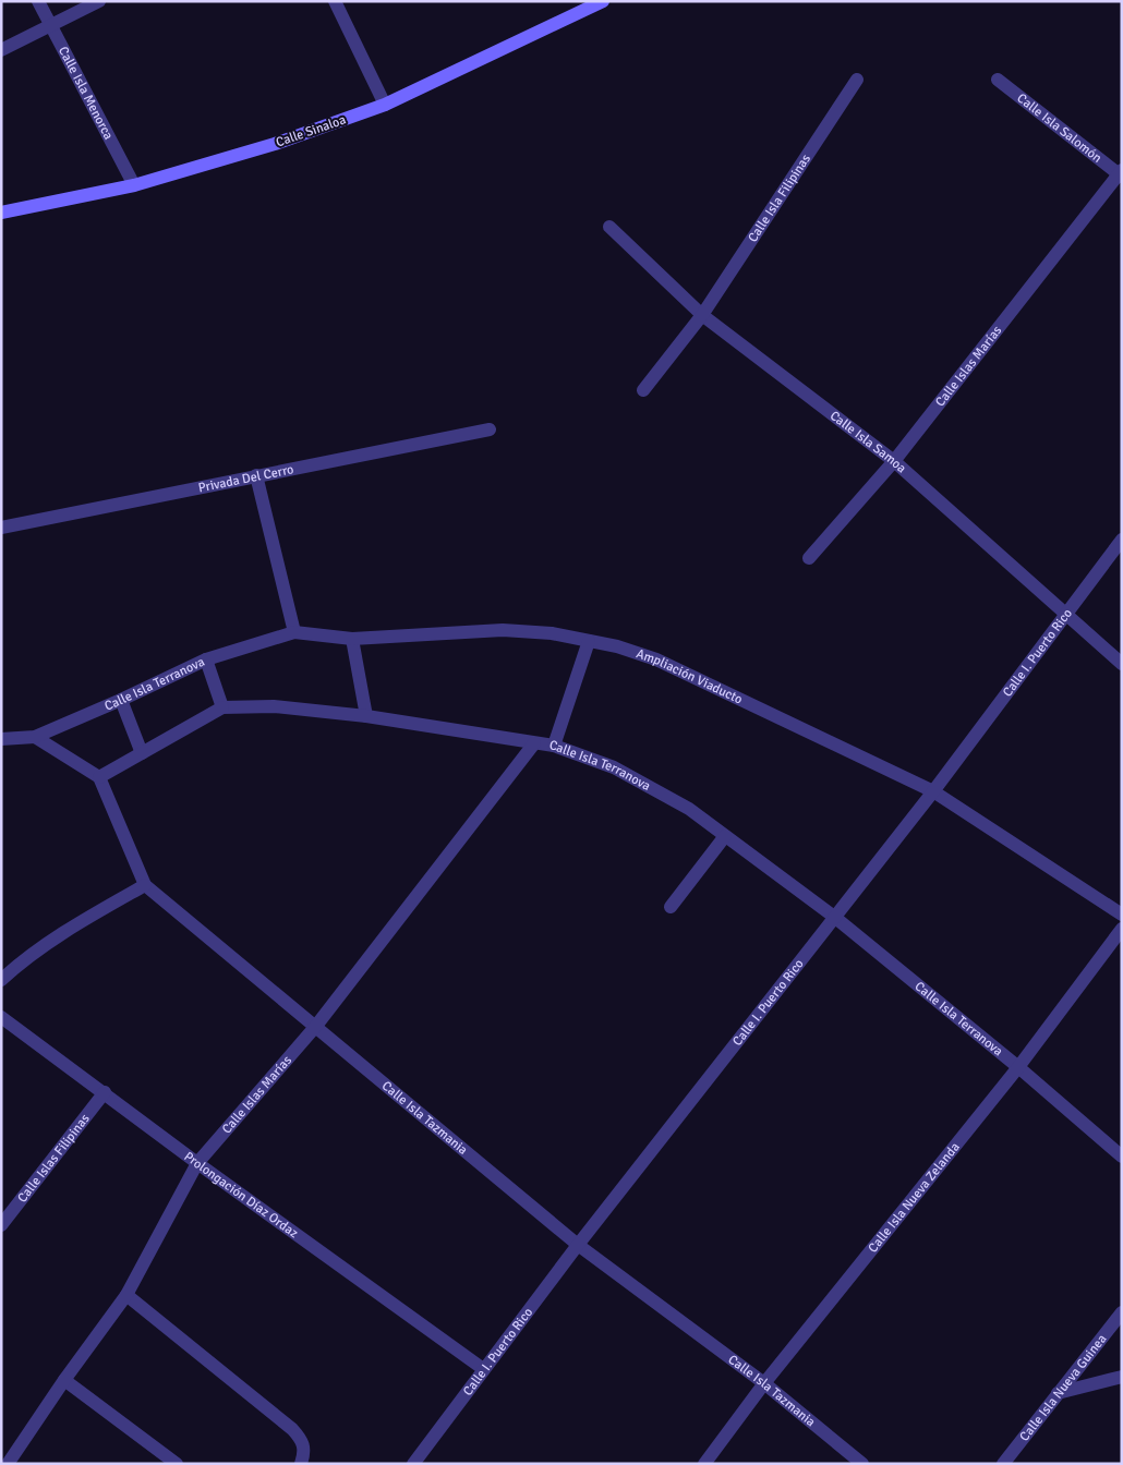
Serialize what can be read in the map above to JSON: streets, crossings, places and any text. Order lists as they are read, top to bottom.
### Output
{
  "streets": {
    "main road": ["Calle Sinaloa"],
    "street": [
      "Calle Isla Menorca",
      "Calle Isla Salomón",
      "Calle Isla Filipinas",
      "Calle Islas Marías",
      "Calle Isla Samoa",
      "Privada Del Cerro",
      "Calle I. Puerto Rico",
      "Ampliación Viaducto",
      "Calle Isla Terranova",
      "Calle Isla Tazmania",
      "Calle Islas Filipinas",
      "Prolongación Díaz Ordaz",
      "Calle Isla Nueva Zelanda",
      "Calle Isla Nueva Guinea"
    ]
  },
  "crossings": [
    ["Calle Isla Menorca", "Calle Sinaloa"],
    ["Calle Isla Salomón", "Calle Islas Marías"],
    ["Calle Isla Filipinas", "Calle Isla Samoa"],
    ["Calle Islas Marías", "Calle Isla Samoa"],
    ["Calle Islas Marías", "Calle Isla Terranova"],
    ["Calle Islas Marías", "Calle Isla Tazmania"],
    ["Calle Islas Marías", "Prolongación Díaz Ordaz"],
    ["Calle Isla Samoa", "Calle I. Puerto Rico"],
    ["Calle I. Puerto Rico", "Ampliación Viaducto"],
    ["Calle I. Puerto Rico", "Calle Isla Terranova"],
    ["Calle I. Puerto Rico", "Calle Isla Tazmania"],
    ["Calle I. Puerto Rico", "Prolongación Díaz Ordaz"],
    ["Ampliación Viaducto", "Calle Isla Terranova"],
    ["Calle Isla Terranova", "Calle Isla Nueva Zelanda"],
    ["Calle Isla Tazmania", "Calle Isla Nueva Zelanda"],
    ["Calle Islas Filipinas", "Prolongación Díaz Ordaz"]
  ]
}
